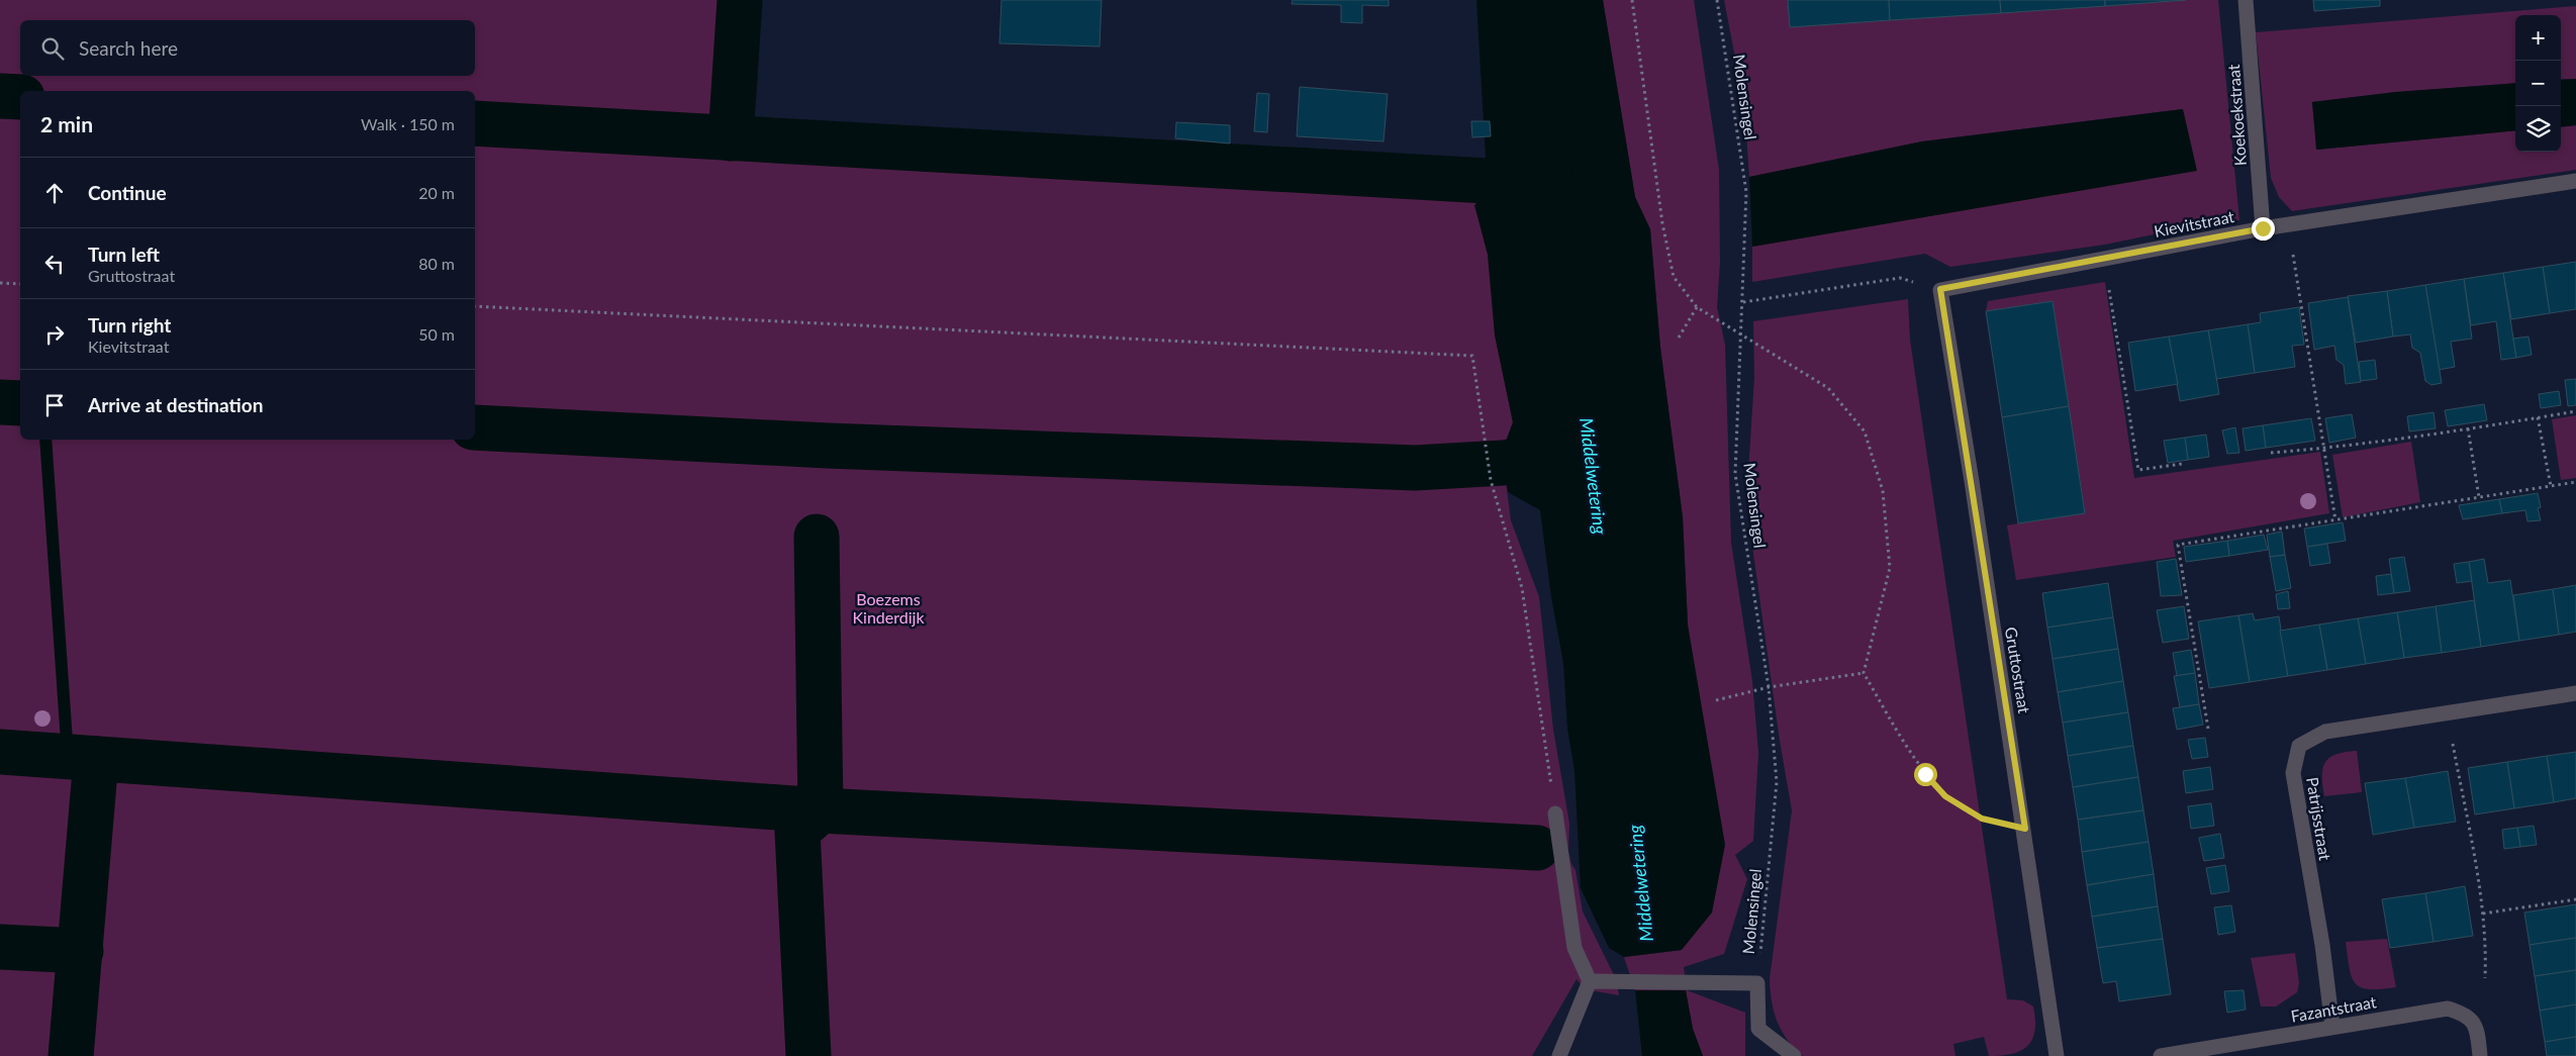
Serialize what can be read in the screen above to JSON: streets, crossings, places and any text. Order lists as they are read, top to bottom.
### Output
{
  "streets": {
    "street": [
      "Koekoekstraat",
      "Kievitstraat",
      "Gruttostraat",
      "Patrijsstraat",
      "Fazantstraat"
    ],
    "path": ["Molensingel"]
  },
  "crossings": [
    ["Koekoekstraat", "Kievitstraat"],
    ["Kievitstraat", "Gruttostraat"],
    ["Patrijsstraat", "Fazantstraat"]
  ],
  "water": ["Middelwetering"],
  "parks": ["Boezems Kinderdijk"],
  "page": {
    "map_buttons": ["+", "−"],
    "search": "Search here",
    "heading": ["2 min", "Walk · 150 m"],
    "list": [
      ["Continue", "20 m"],
      ["Turn left", "Gruttostraat", "80 m"],
      ["Turn right", "Kievitstraat", "50 m"],
      "Arrive at destination"
    ]
  }
}
